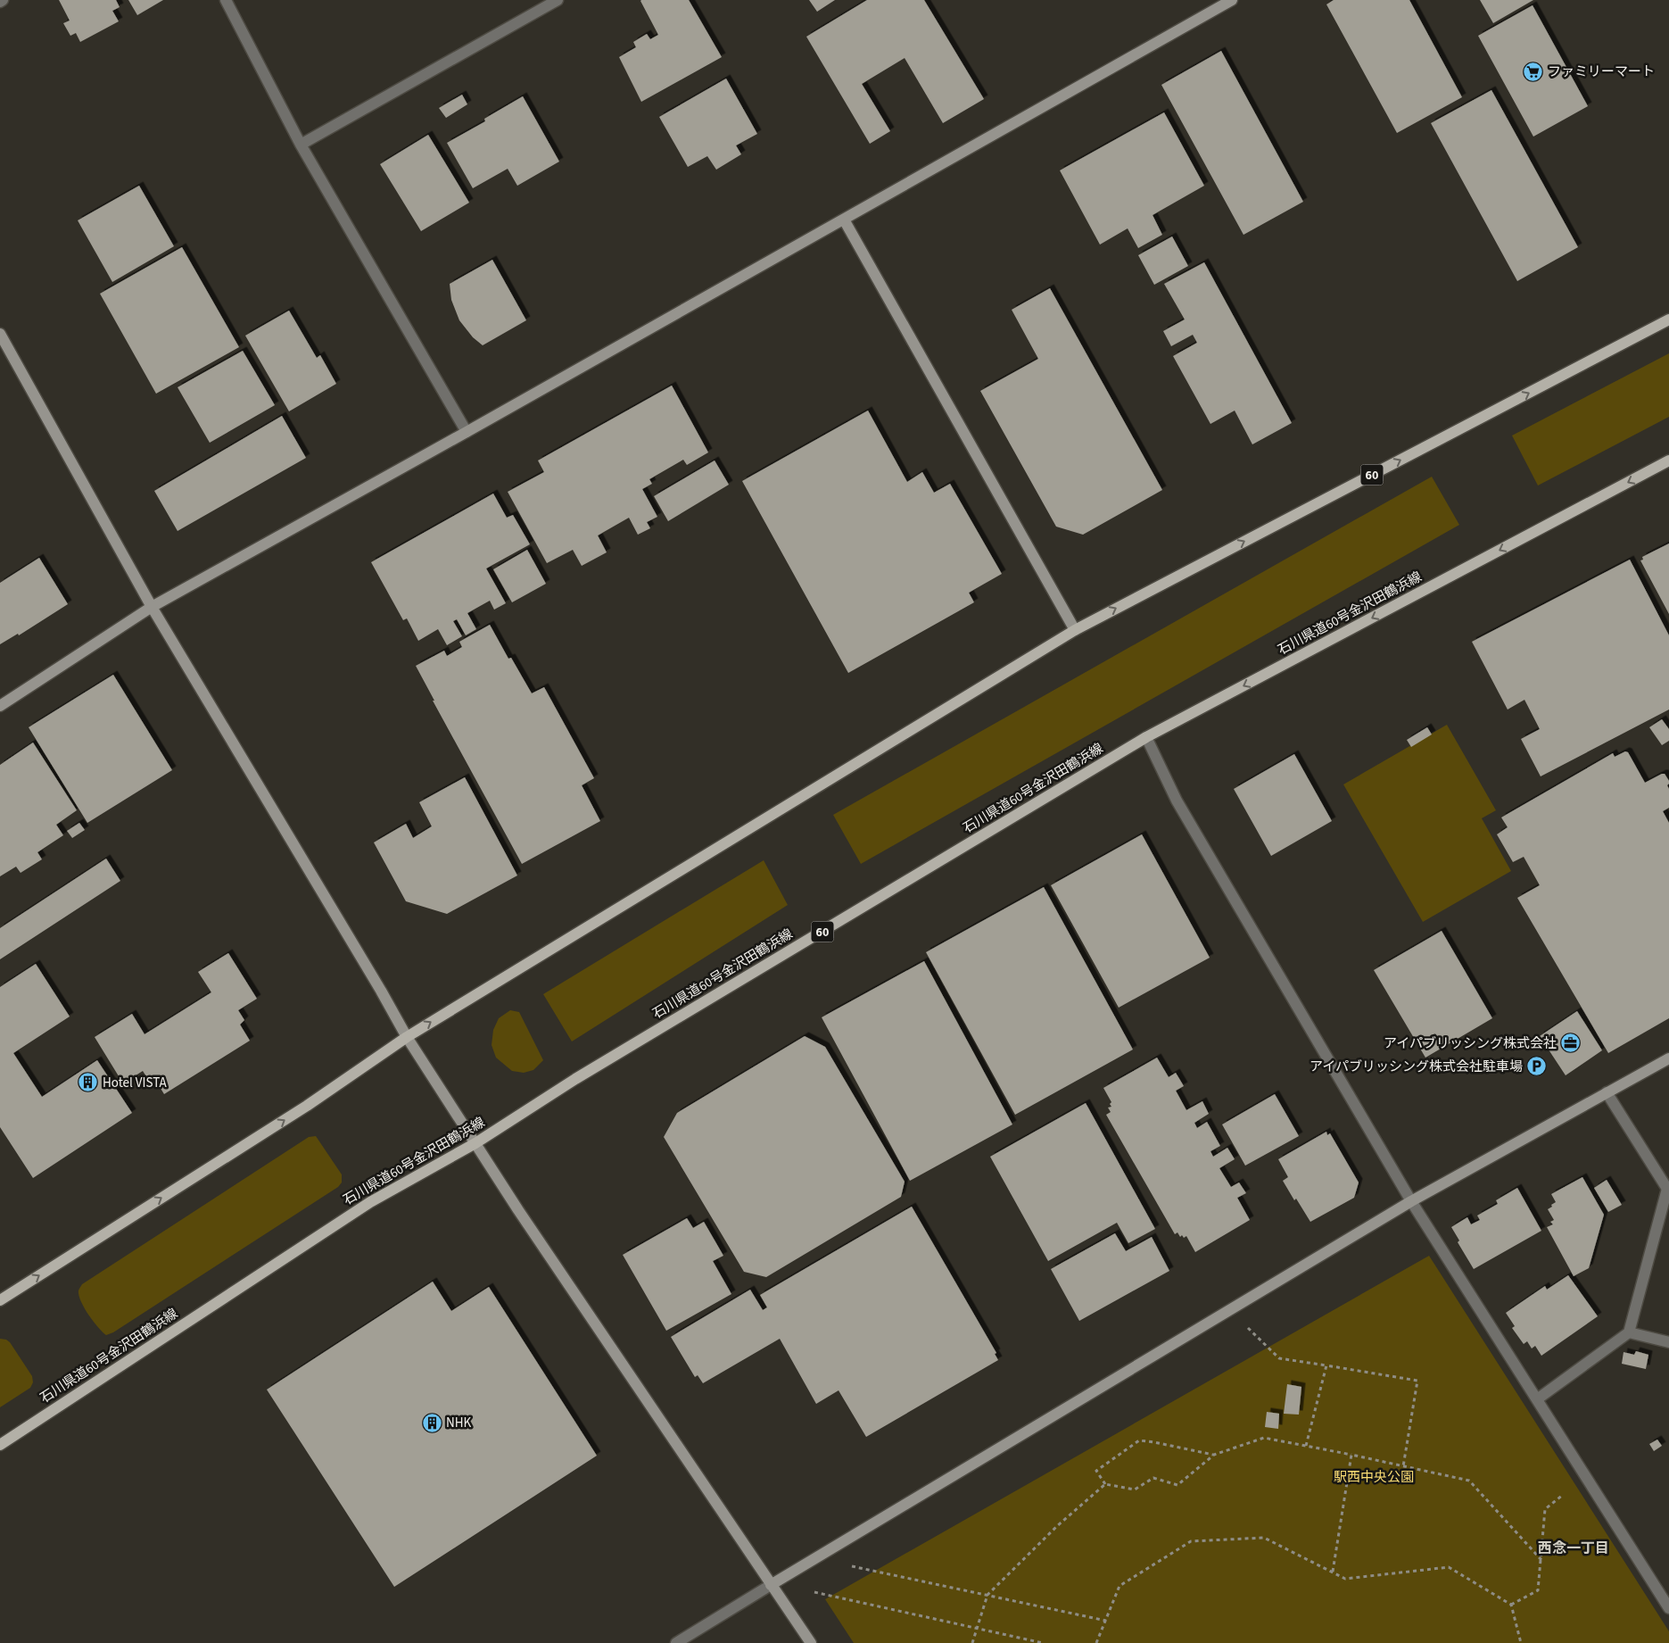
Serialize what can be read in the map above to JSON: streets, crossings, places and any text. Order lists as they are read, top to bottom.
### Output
{
  "streets": {
    "main road": ["60", "石川県道60号金沢田鶴浜線"]
  },
  "districts": ["西念一丁目"],
  "parks": ["駅西中央公園"],
  "places": {
    "supermarket": ["ファミリーマート"],
    "office": ["アイパブリッシング株式会社"],
    "parking": ["アイパブリッシング株式会社駐車場"],
    "building": ["Hotel VISTA", "NHK"]
  }
}
